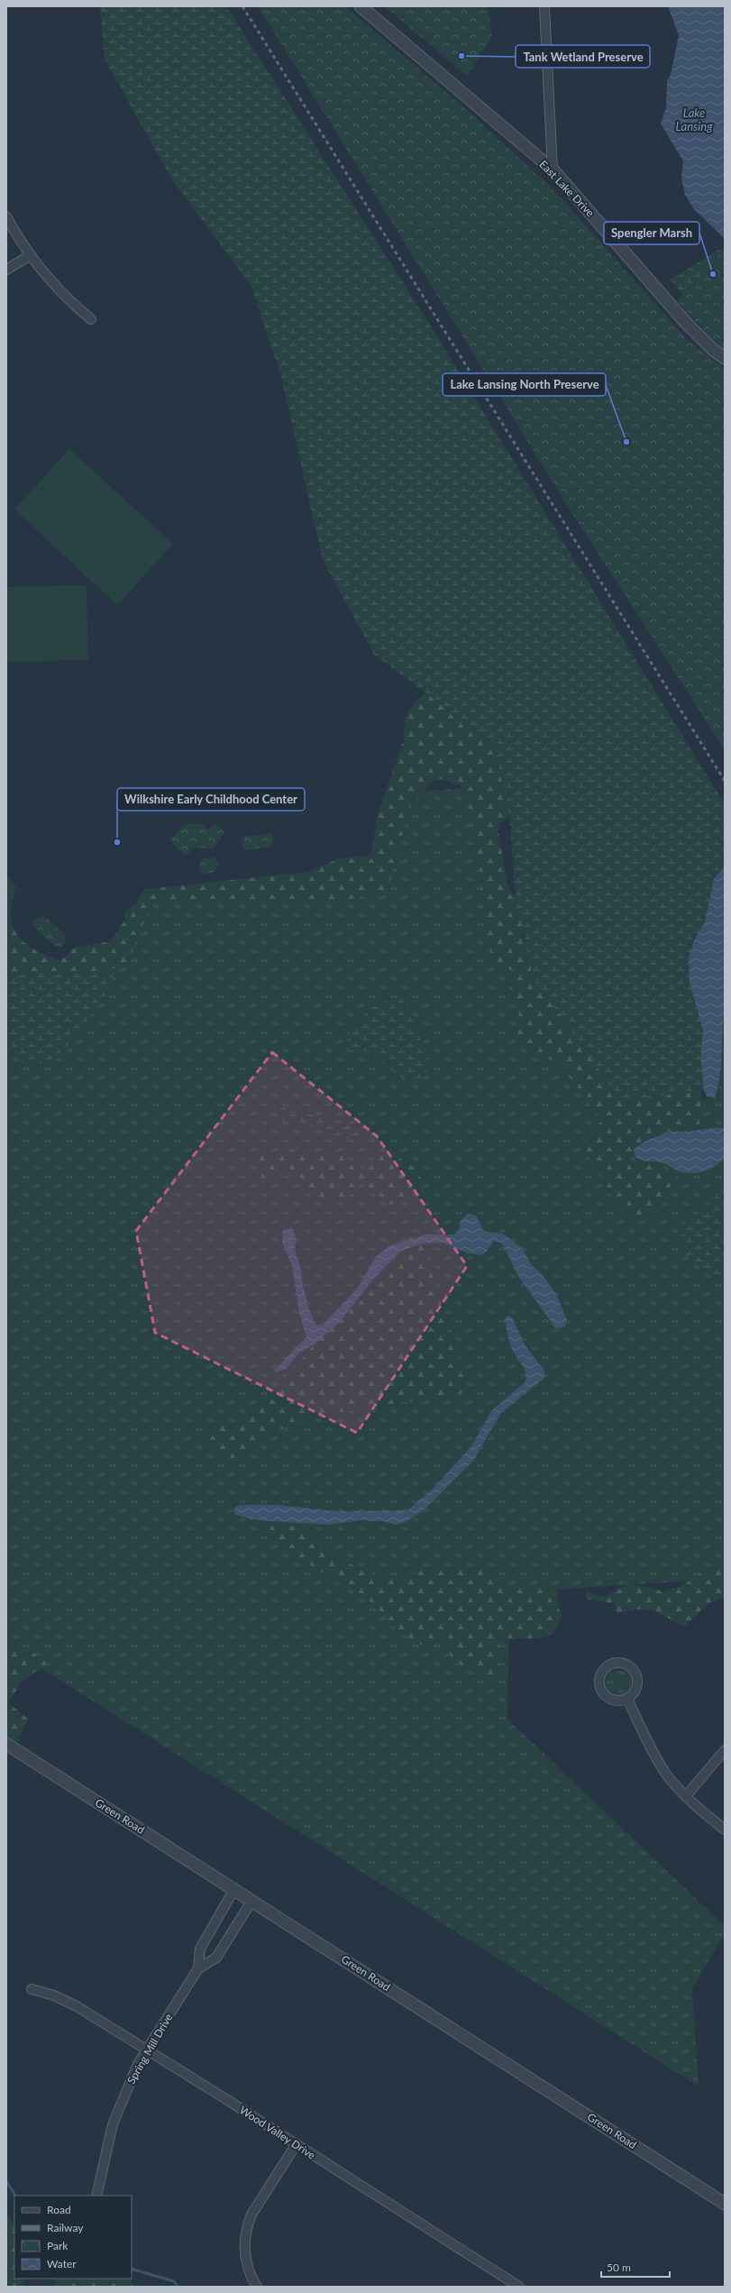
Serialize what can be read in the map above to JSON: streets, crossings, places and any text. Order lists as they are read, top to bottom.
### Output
{
  "streets": {
    "street": [
      "East Lake Drive",
      "Green Road",
      "Spring Mill Drive",
      "Wood Valley Drive"
    ]
  },
  "crossings": [
    ["Green Road", "Spring Mill Drive"],
    ["Spring Mill Drive", "Wood Valley Drive"]
  ],
  "water": ["Lake Lansing"],
  "places": [
    "Tank Wetland Preserve",
    "Spengler Marsh",
    "Lake Lansing North Preserve",
    "Wilkshire Early Childhood Center"
  ],
  "legend": [
    "Road",
    "Railway",
    "Park",
    "Water"
  ],
  "scale_bar": "50 m"
}
